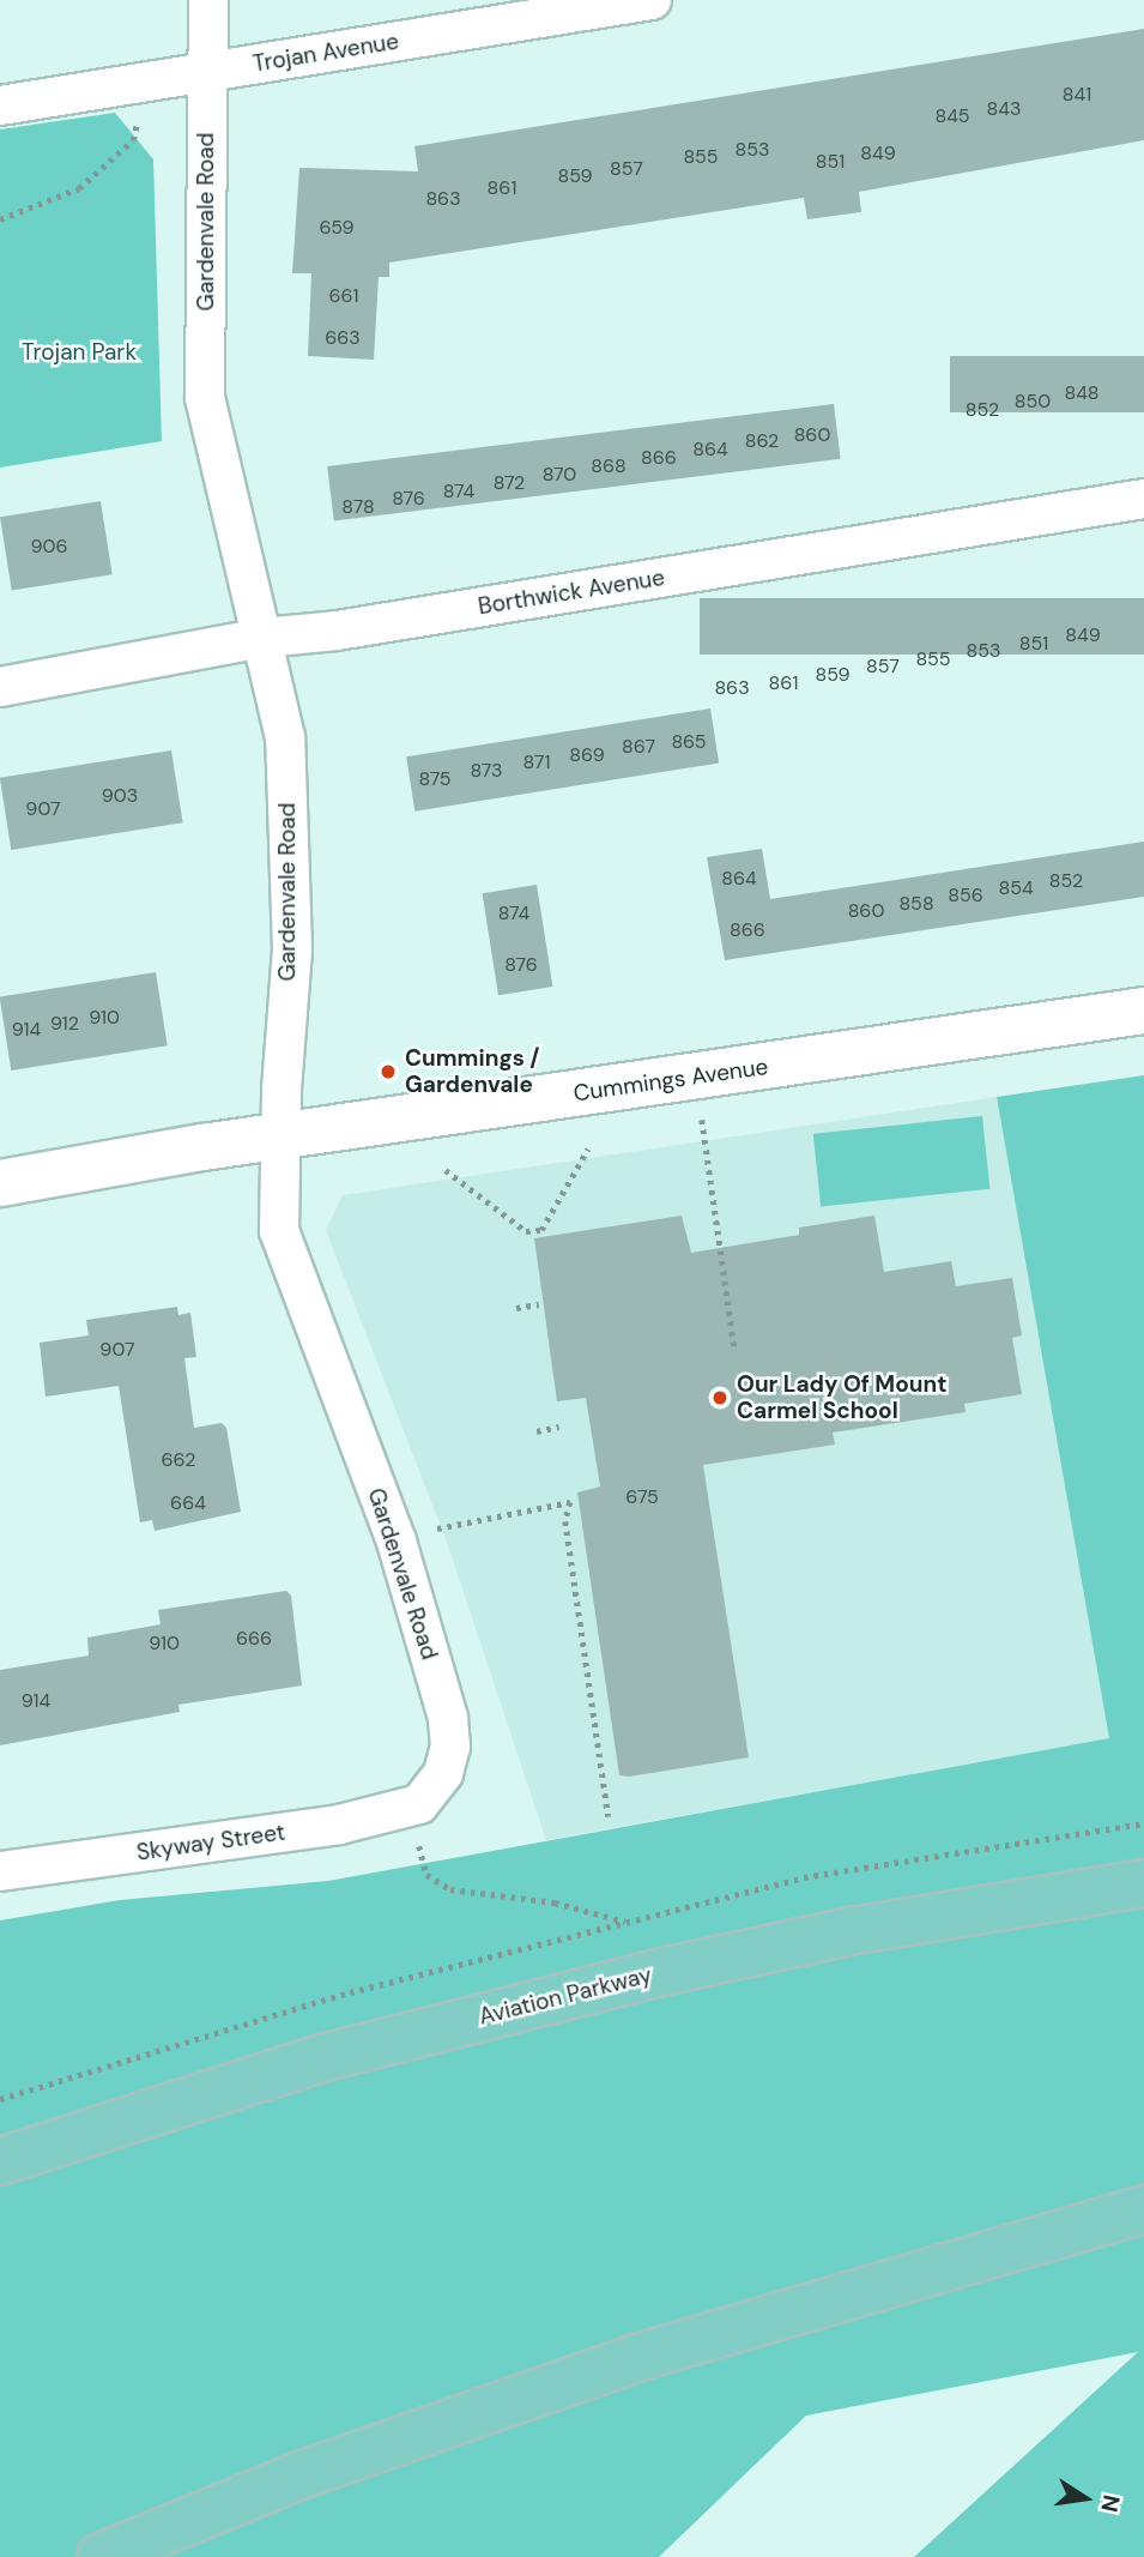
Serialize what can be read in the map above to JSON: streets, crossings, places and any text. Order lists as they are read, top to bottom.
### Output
{
  "streets": {
    "main road": ["Aviation Parkway"],
    "street": [
      "Trojan Avenue",
      "Gardenvale Road",
      "Borthwick Avenue",
      "Cummings Avenue",
      "Skyway Street"
    ]
  },
  "crossings": [
    ["Trojan Avenue", "Gardenvale Road"],
    ["Gardenvale Road", "Borthwick Avenue"],
    ["Gardenvale Road", "Cummings Avenue"],
    ["Gardenvale Road", "Skyway Street"]
  ],
  "parks": ["Trojan Park"],
  "places": ["Cummings / Gardenvale", "Our Lady Of Mount Carmel School"],
  "house_numbers": [
    "841",
    "843",
    "845",
    "853",
    "849",
    "855",
    "851",
    "857",
    "859",
    "861",
    "863",
    "659",
    "661",
    "663",
    "848",
    "850",
    "852",
    "860",
    "862",
    "864",
    "866",
    "868",
    "870",
    "872",
    "874",
    "876",
    "878",
    "906",
    "849",
    "851",
    "853",
    "855",
    "857",
    "859",
    "861",
    "863",
    "865",
    "867",
    "869",
    "871",
    "873",
    "875",
    "903",
    "907",
    "864",
    "852",
    "854",
    "856",
    "858",
    "860",
    "874",
    "866",
    "876",
    "910",
    "912",
    "914",
    "907",
    "662",
    "675",
    "664",
    "666",
    "910",
    "914"
  ],
  "north": "right"
}
